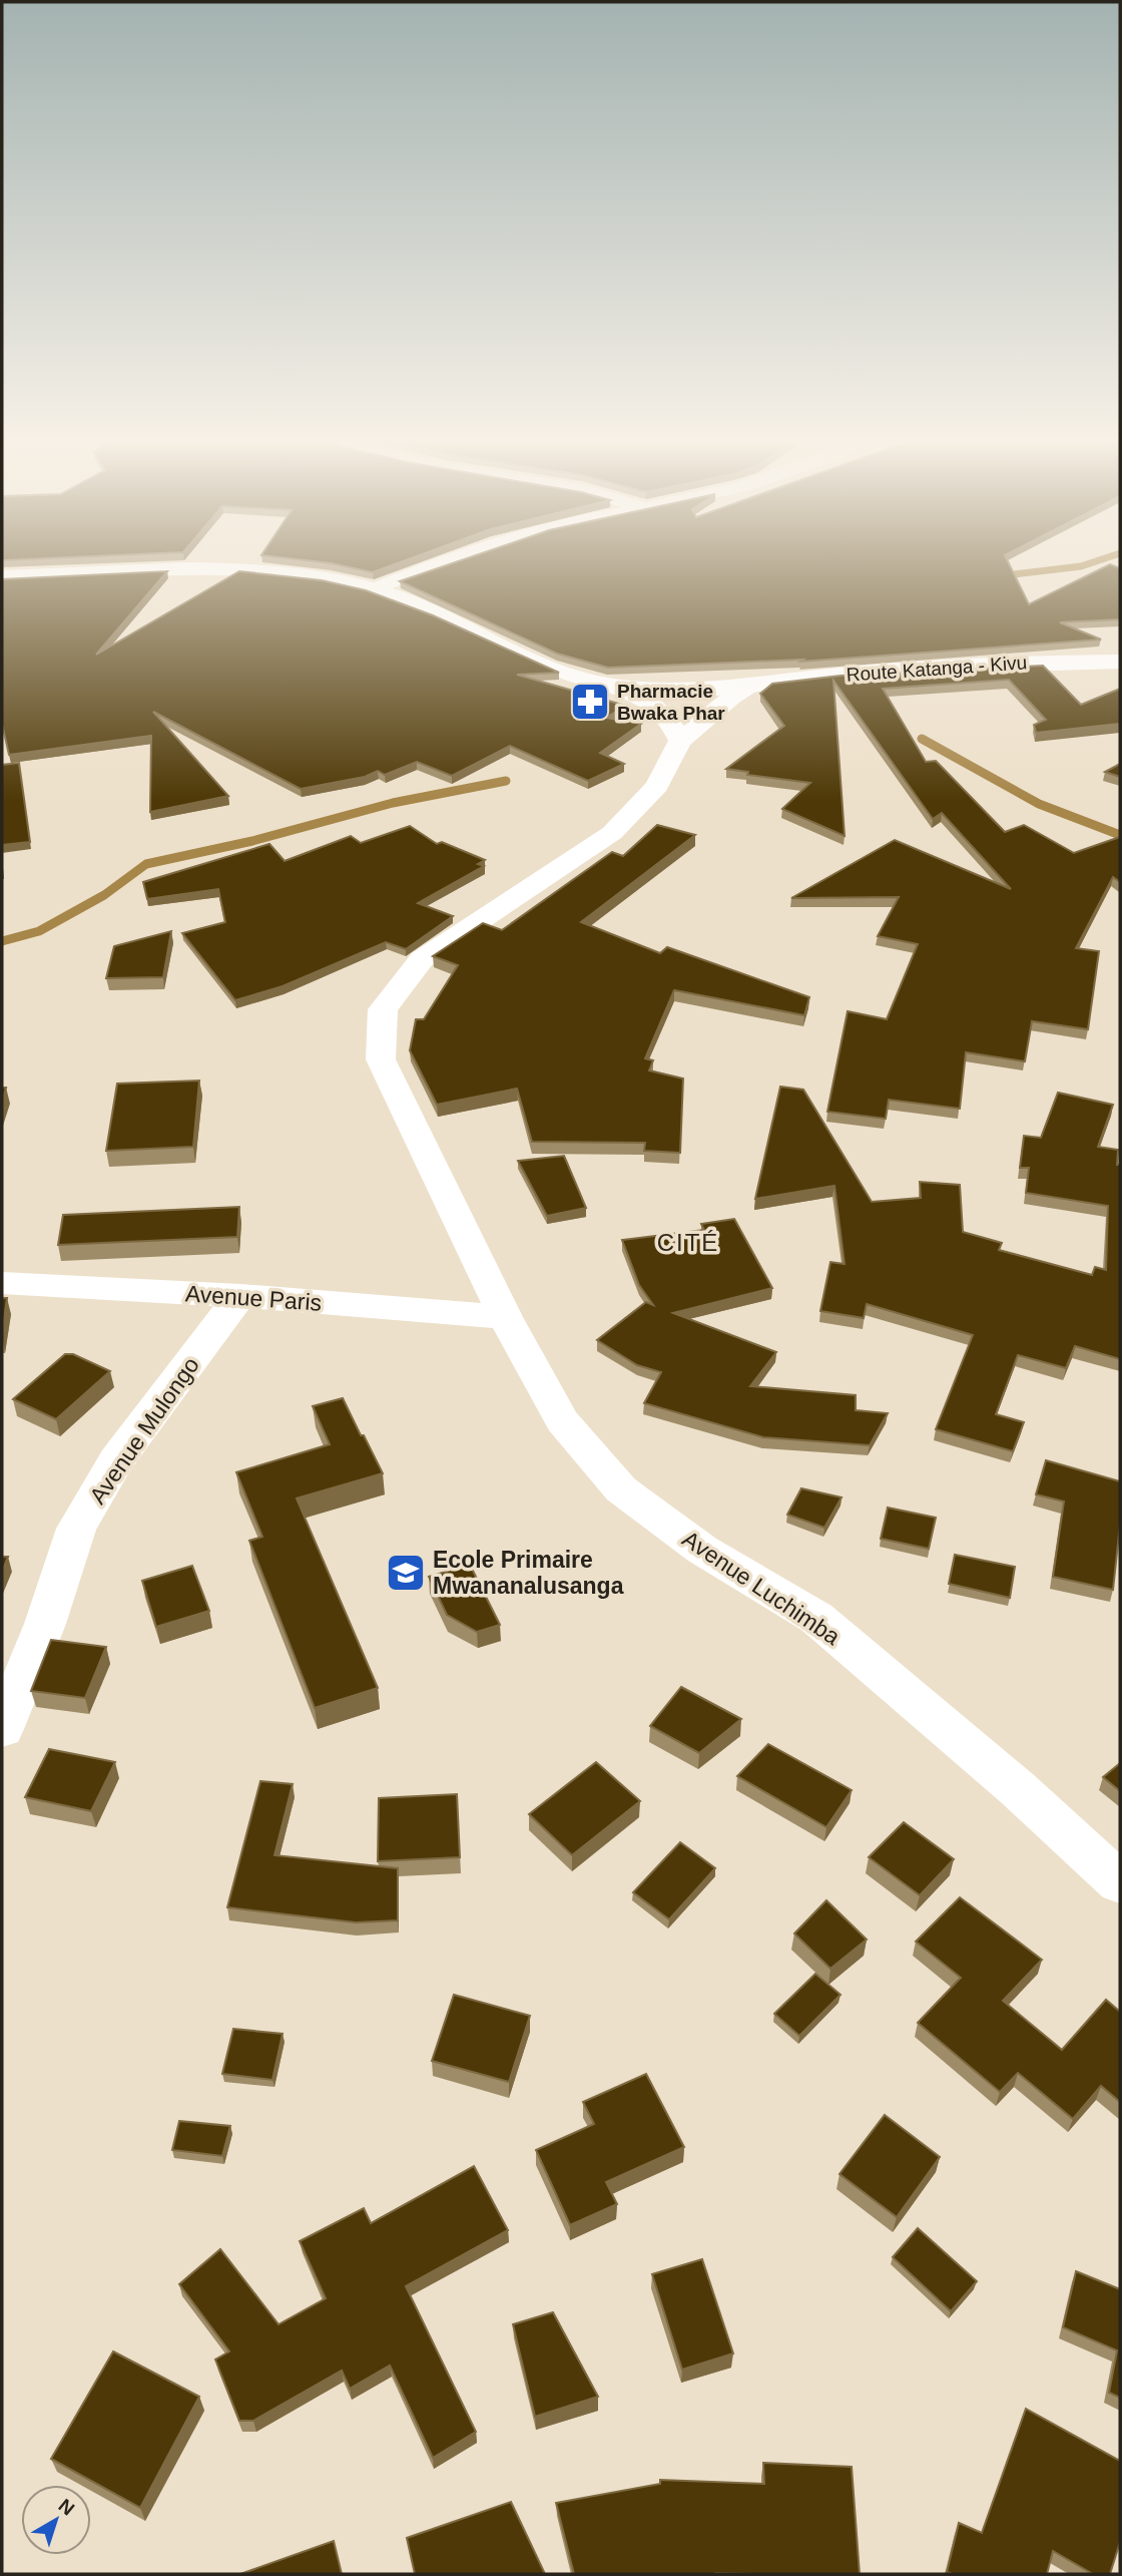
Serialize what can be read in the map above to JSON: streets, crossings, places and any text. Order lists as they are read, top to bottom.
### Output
{
  "streets": {
    "highway": ["Route Katanga - Kivu"],
    "street": ["Avenue Paris", "Avenue Mulongo", "Avenue Luchimba"]
  },
  "crossings": [
    ["Avenue Paris", "Avenue Mulongo"],
    ["Avenue Paris", "Avenue Luchimba"]
  ],
  "districts": ["CITÉ"],
  "places": {
    "pharmacy": ["Pharmacie Bwaka Phar"],
    "school or university": ["Ecole Primaire Mwananalusanga"]
  },
  "north": "top right"
}
